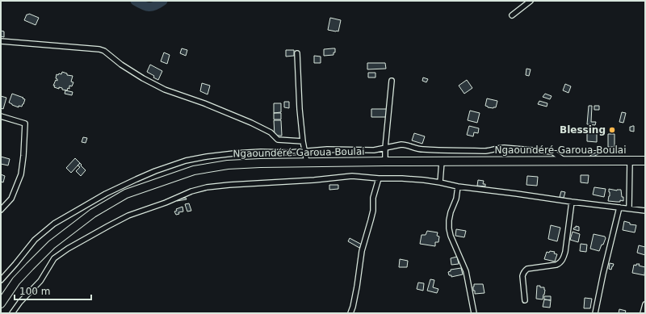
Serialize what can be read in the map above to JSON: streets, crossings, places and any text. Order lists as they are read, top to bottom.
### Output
{
  "streets": {
    "highway": ["Ngaoundéré-Garoua-Boulai"]
  },
  "places": ["Blessing"],
  "scale_bar": "100 m"
}
